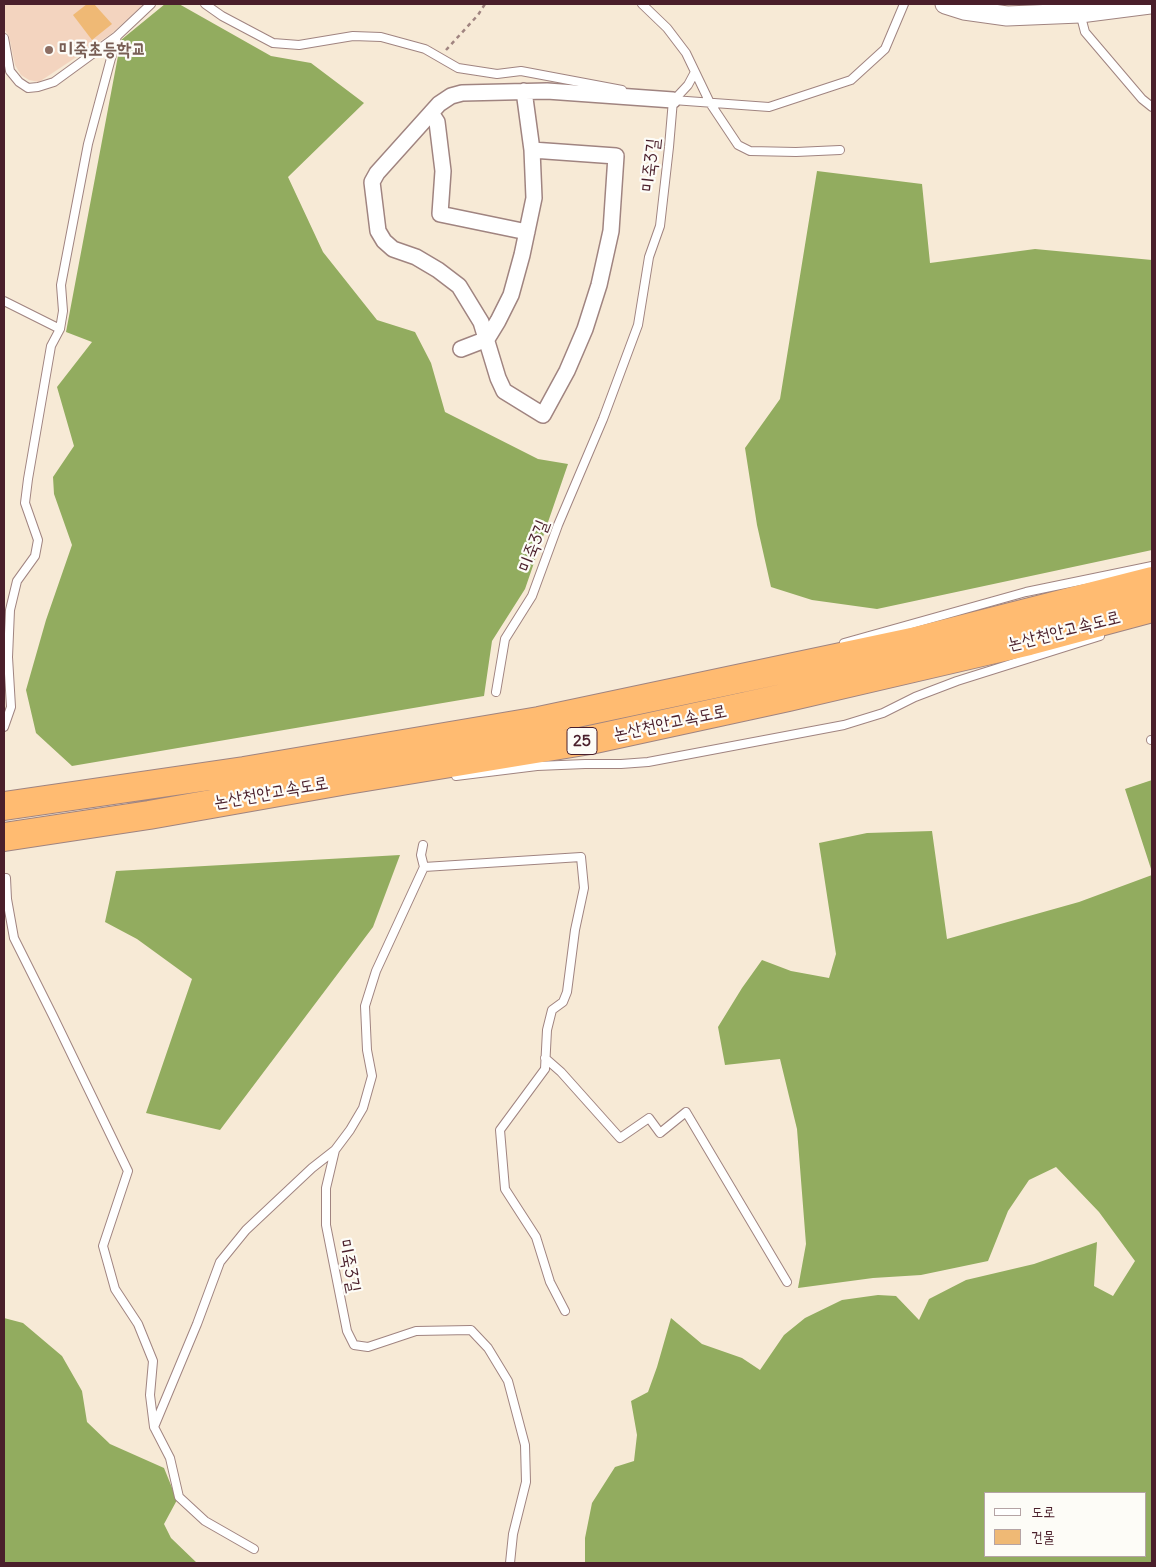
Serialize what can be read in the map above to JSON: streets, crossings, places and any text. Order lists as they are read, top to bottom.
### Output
{
  "streets": {
    "highway": ["논산천안고속도로", "25"],
    "lane": ["미죽3길"]
  },
  "places": ["미죽초등학교"],
  "legend": ["도로", "건물"]
}
